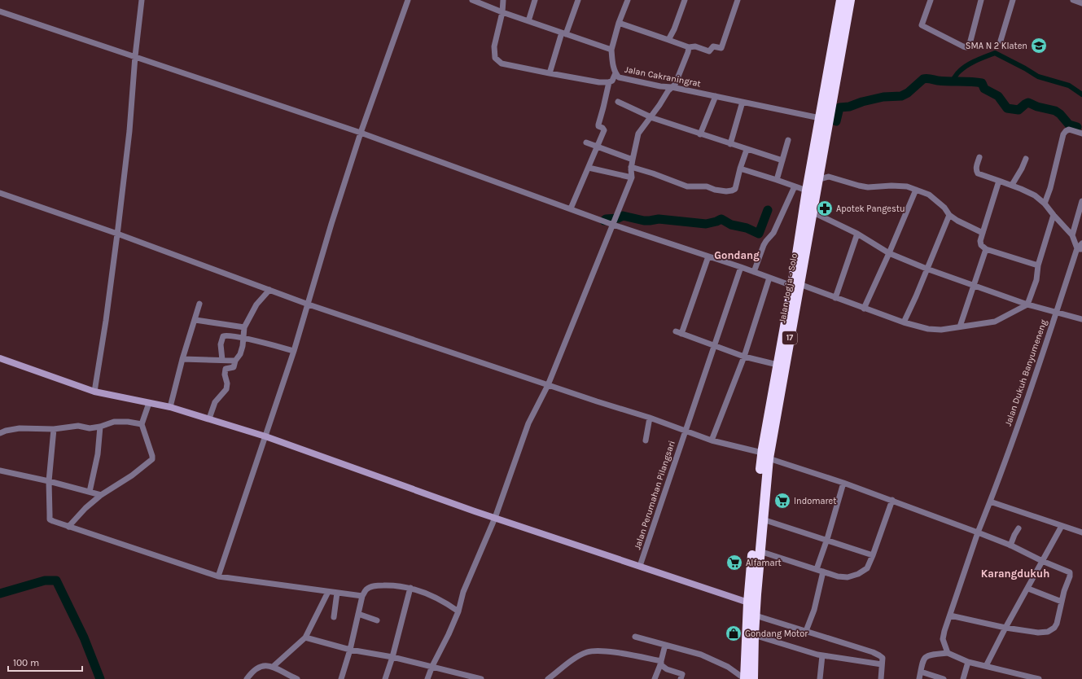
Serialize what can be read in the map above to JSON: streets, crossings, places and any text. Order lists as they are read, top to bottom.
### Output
{
  "streets": {
    "highway": ["Jalan Jogja - Solo", "17"],
    "street": ["Jalan Cakraningrat", "Jalan Dukuh Banyumeneng", "Jalan Perumahan Pilangsari"]
  },
  "crossings": [
    ["Jalan Cakraningrat", "Jalan Jogja - Solo"]
  ],
  "districts": ["Gondang", "Karangdukuh"],
  "places": {
    "school or university": ["SMA N 2 Klaten"],
    "pharmacy": ["Apotek Pangestu"],
    "supermarket": ["Indomaret", "Alfamart"],
    "shop": ["Gondang Motor"]
  },
  "scale_bar": "100 m"
}
